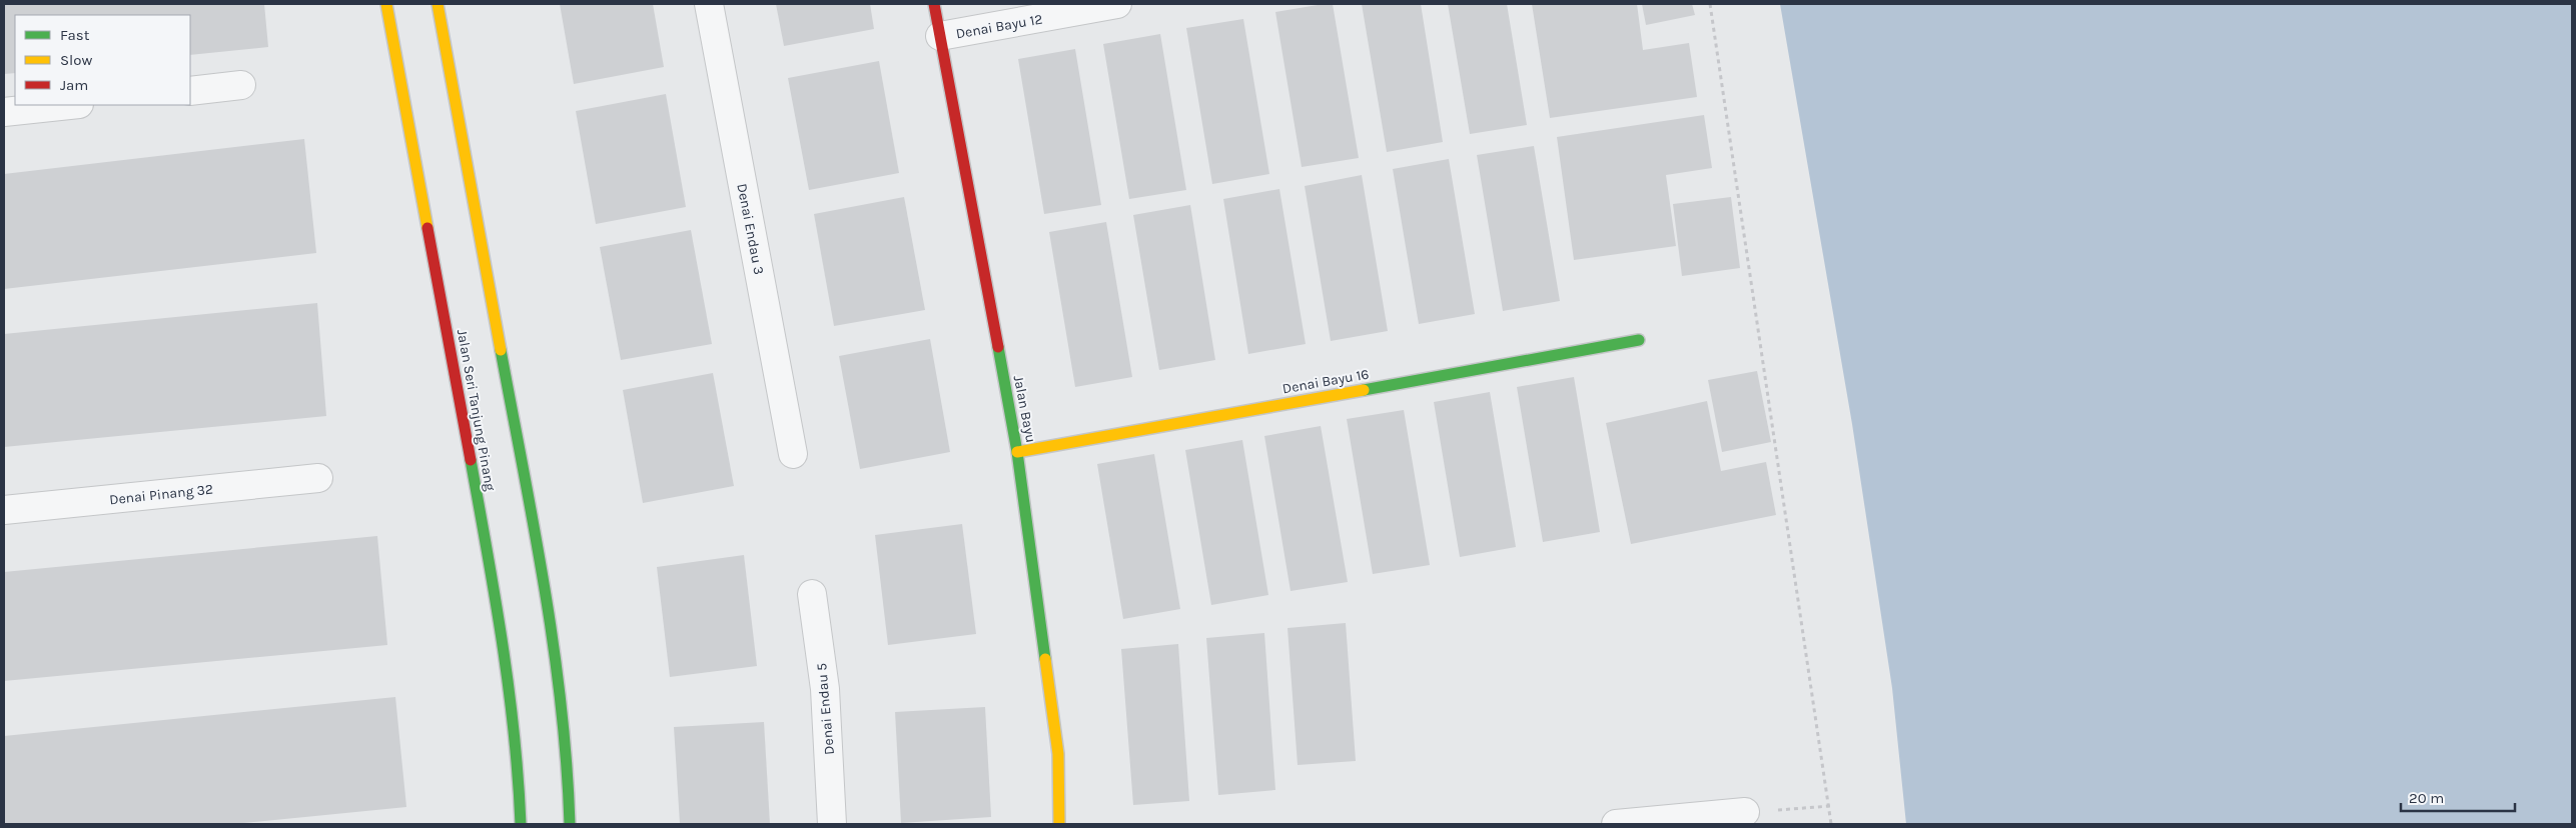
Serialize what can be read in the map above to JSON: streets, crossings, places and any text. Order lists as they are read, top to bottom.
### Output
{
  "streets": {
    "main road": ["Denai Bayu 16", "Jalan Bayu", "Jalan Seri Tanjung Pinang"],
    "street": [
      "Denai Bayu 12",
      "Denai Endau 3",
      "Denai Pinang 32",
      "Denai Endau 5"
    ]
  },
  "crossings": [
    ["Denai Bayu 12", "Jalan Bayu"],
    ["Denai Bayu 16", "Jalan Bayu"]
  ],
  "legend": ["Fast", "Slow", "Jam"],
  "scale_bar": "20 m"
}
